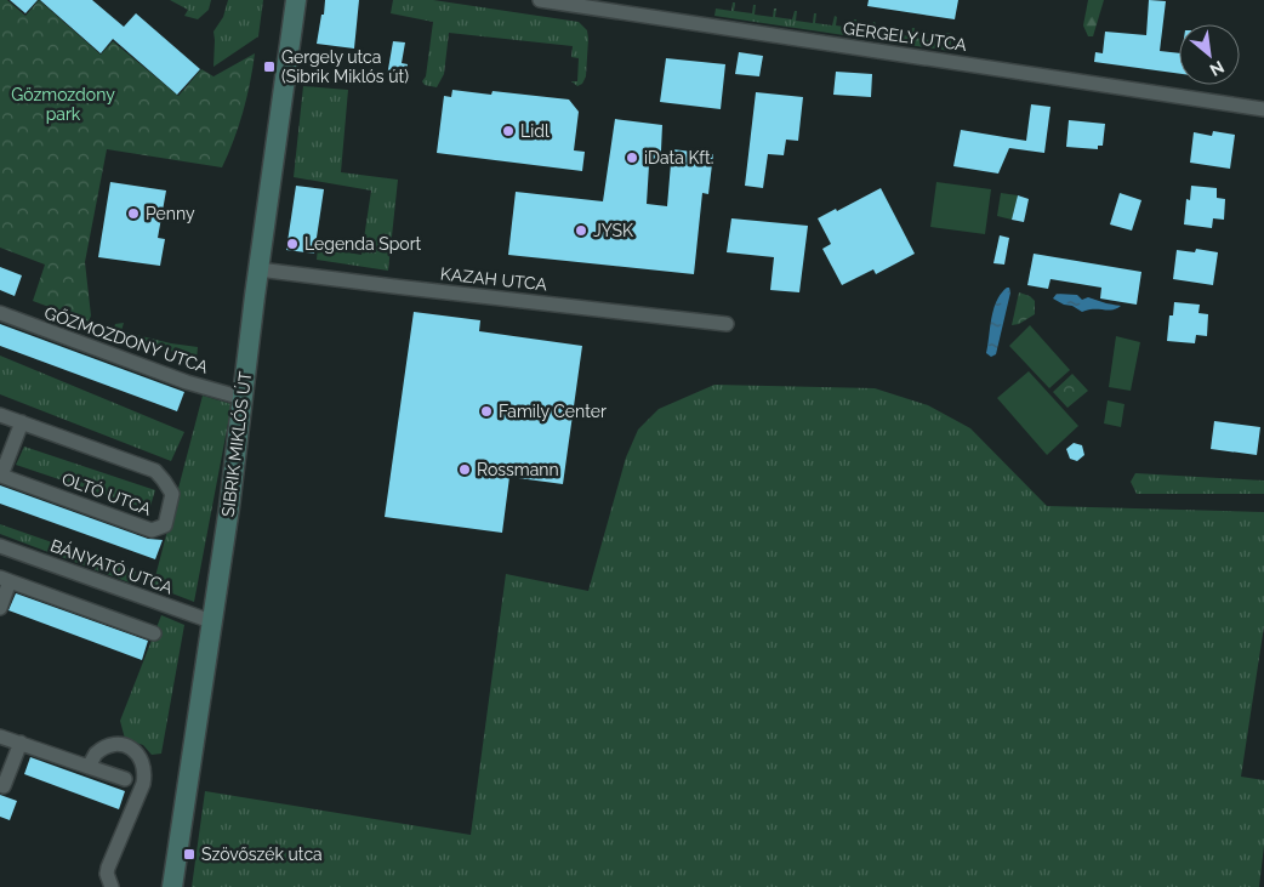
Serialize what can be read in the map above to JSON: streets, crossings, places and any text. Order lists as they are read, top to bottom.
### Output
{
  "streets": {
    "street": [
      "GERGELY UTCA",
      "KAZAH UTCA",
      "GŐZMOZDONY UTCA",
      "SIBRIK MIKLÓS ÚT",
      "OLTÓ UTCA",
      "BÁNYATÓ UTCA"
    ]
  },
  "crossings": [
    ["KAZAH UTCA", "SIBRIK MIKLÓS ÚT"],
    ["GŐZMOZDONY UTCA", "SIBRIK MIKLÓS ÚT"],
    ["SIBRIK MIKLÓS ÚT", "BÁNYATÓ UTCA"]
  ],
  "parks": ["Gőzmozdony park"],
  "places": {
    "transit": ["Gergely utca (Sibrik Miklós út)", "Szövőszék utca"],
    "other": [
      "Lidl",
      "iData Kft.",
      "Penny",
      "JYSK",
      "Legenda Sport",
      "Family Center",
      "Rossmann"
    ]
  },
  "north": "bottom right"
}
